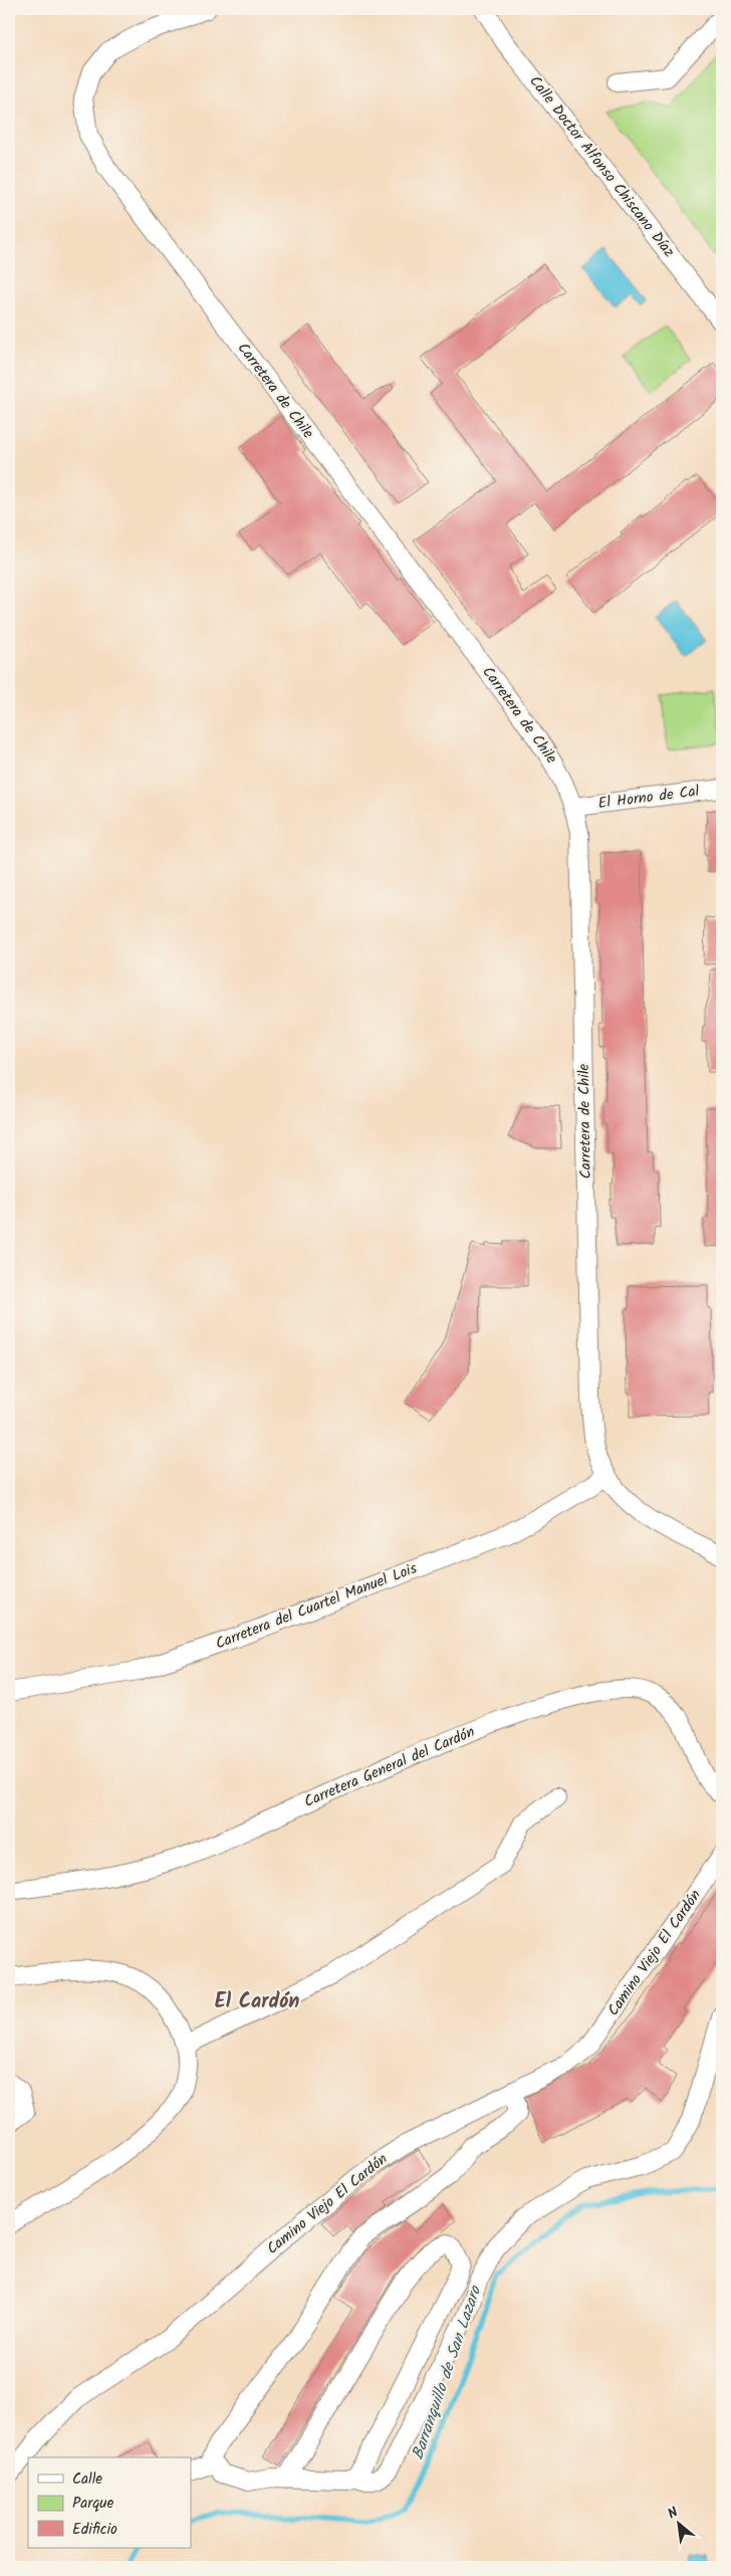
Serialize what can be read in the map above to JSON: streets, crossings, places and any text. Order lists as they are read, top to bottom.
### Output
{
  "streets": {
    "street": [
      "Calle Doctor Alfonso Chiscano Díaz",
      "Carretera de Chile",
      "El Horno de Cal",
      "Carretera del Cuartel Manuel Lois",
      "Carretera General del Cardón",
      "Camino Viejo El Cardón"
    ]
  },
  "crossings": [
    ["Carretera de Chile", "El Horno de Cal"],
    ["Carretera de Chile", "Carretera del Cuartel Manuel Lois"]
  ],
  "districts": ["El Cardón"],
  "water": ["Barranquillo de San Lazaro"],
  "legend": ["Calle", "Parque", "Edificio"],
  "north": "top left"
}
